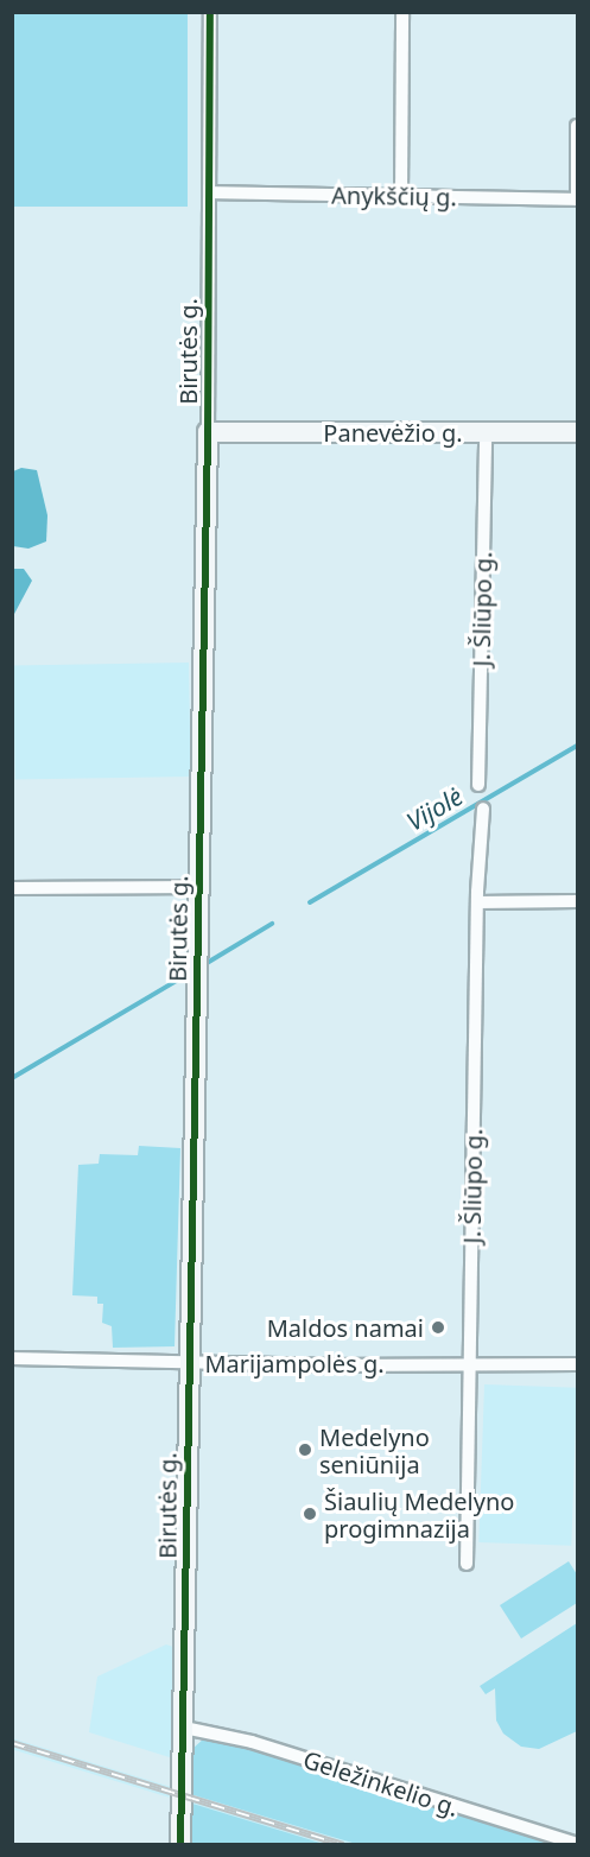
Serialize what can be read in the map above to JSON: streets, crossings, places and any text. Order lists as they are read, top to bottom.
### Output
{
  "streets": {
    "street": [
      "Anykščių g.",
      "Birutės g.",
      "Panevėžio g.",
      "J. Šliūpo g.",
      "Marijampolės g.",
      "Geležinkelio g."
    ]
  },
  "crossings": [
    ["Anykščių g.", "Birutės g."],
    ["Birutės g.", "Panevėžio g."],
    ["Birutės g.", "Marijampolės g."],
    ["Birutės g.", "Geležinkelio g."],
    ["Panevėžio g.", "J. Šliūpo g."],
    ["J. Šliūpo g.", "Marijampolės g."]
  ],
  "water": ["Vijolė"],
  "places": ["Maldos namai", "Medelyno seniūnija", "Šiaulių Medelyno progimnazija"]
}
